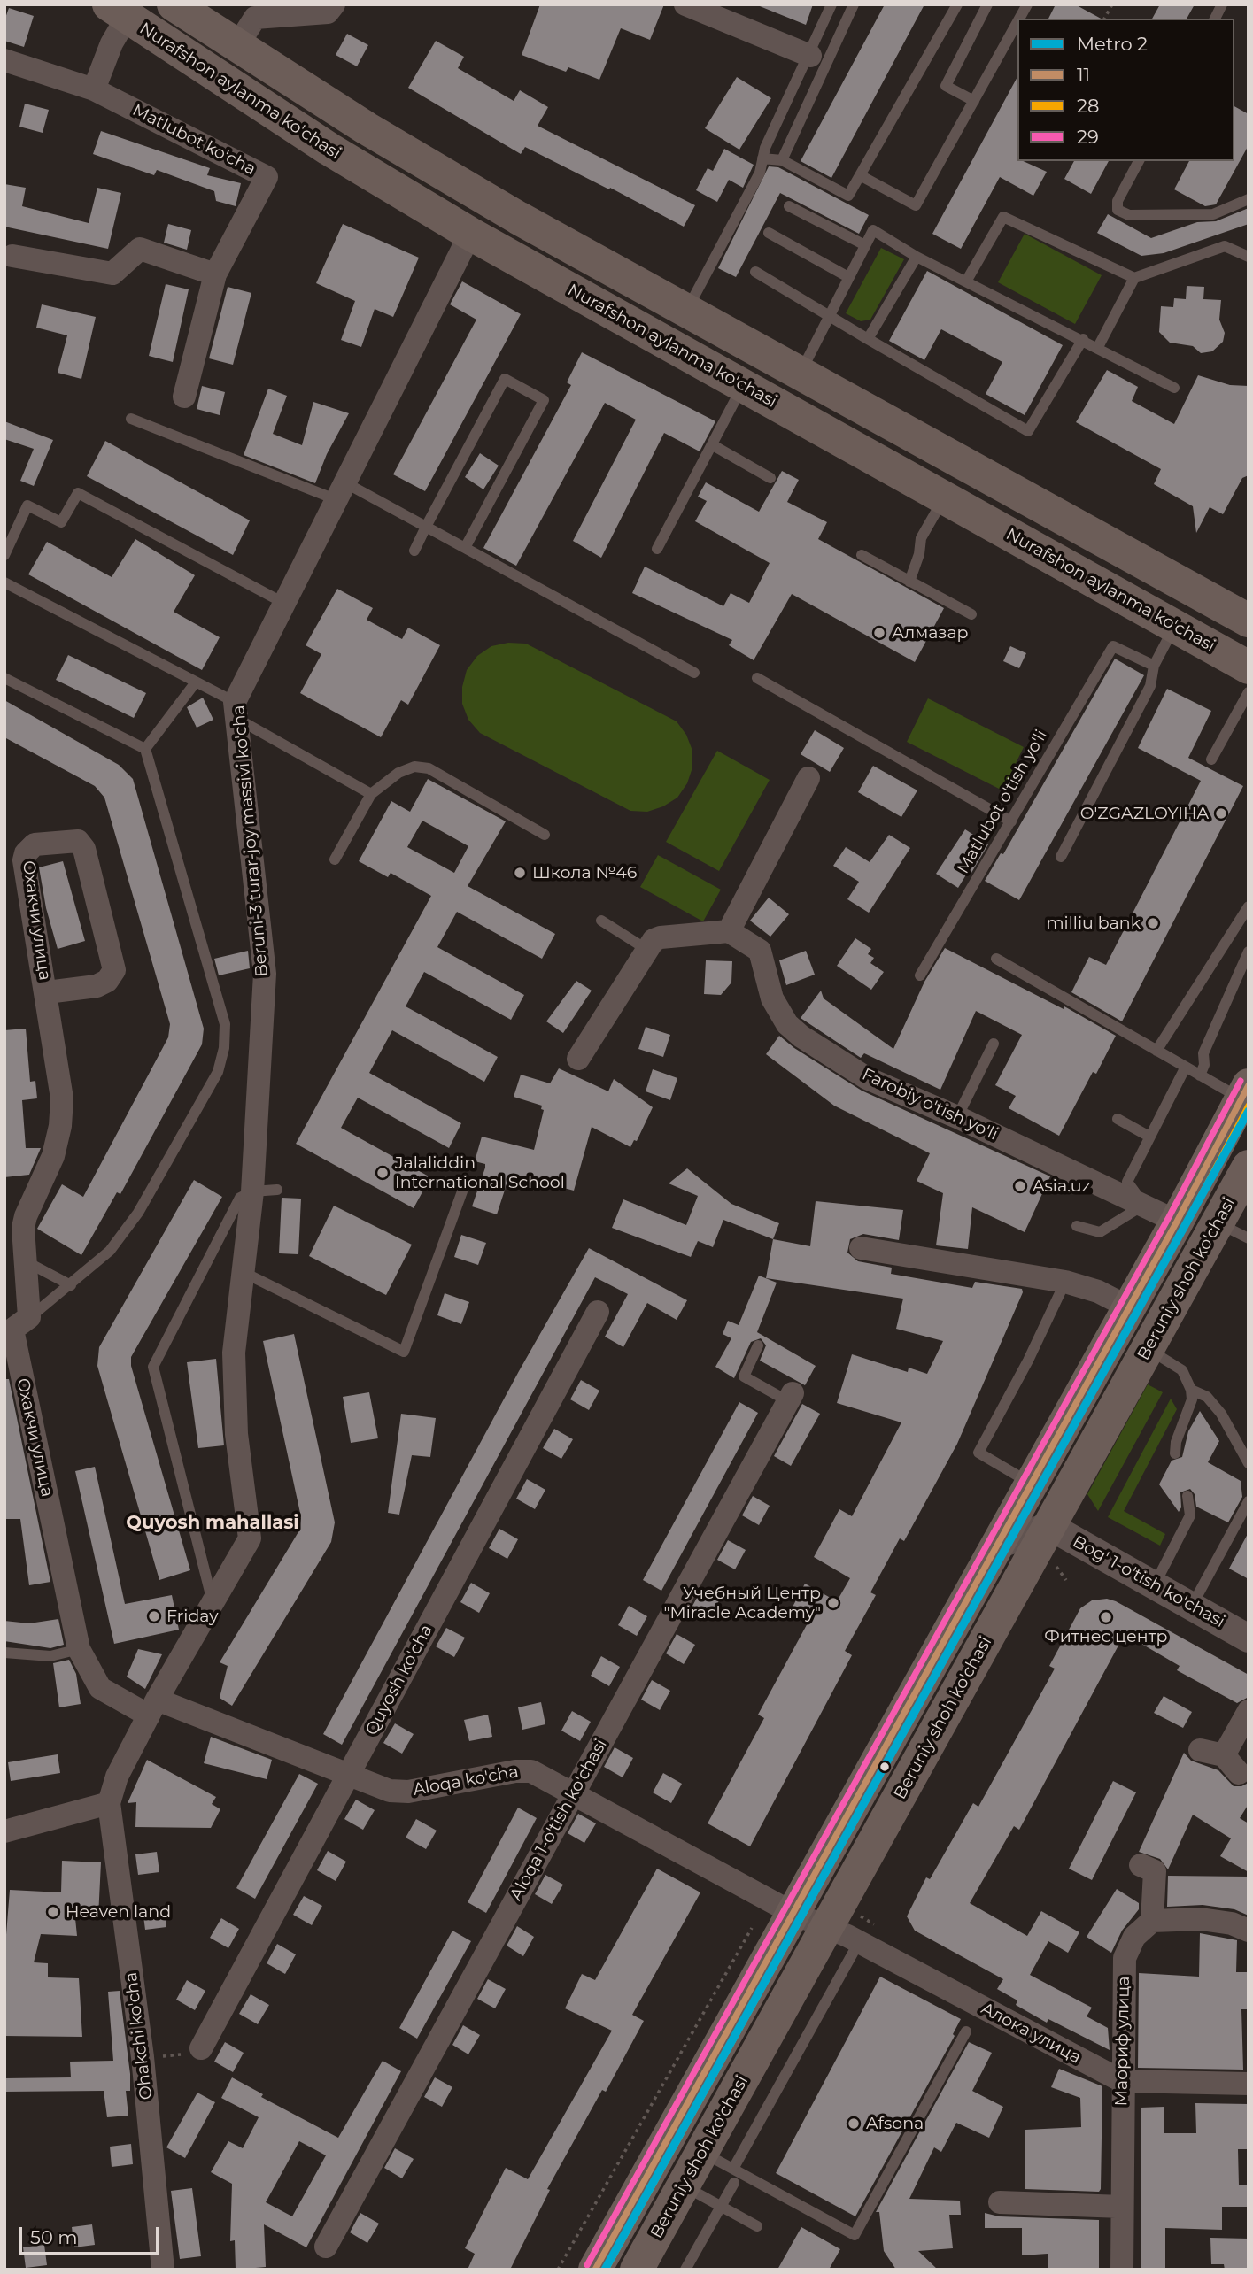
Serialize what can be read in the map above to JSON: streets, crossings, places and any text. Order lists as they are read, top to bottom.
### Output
{
  "streets": {
    "main road": ["Nurafshon aylanma ko'chasi", "Beruniy shoh ko'chasi"],
    "street": [
      "Matlubot ko'cha",
      "Beruni-3 turar-joy massivi ko'cha",
      "Охакчи улица",
      "Farobiy o'tish yo'li",
      "Bog' 1-o'tish ko'chasi",
      "Quyosh ko'cha",
      "Aloqa ko'cha",
      "Aloqa 1-o'tish ko'chasi",
      "Алока улица",
      "Ohakchi ko'cha",
      "Маориф улица"
    ],
    "lane": ["Matlubot o'tish yo'li"]
  },
  "crossings": [
    ["Nurafshon aylanma ko'chasi", "Beruni-3 turar-joy massivi ko'cha"],
    ["Beruni-3 turar-joy massivi ko'cha", "Охакчи улица"],
    ["Beruni-3 turar-joy massivi ko'cha", "Aloqa ko'cha"],
    ["Охакчи улица", "Aloqa ko'cha"],
    ["Beruniy shoh ko'chasi", "Bog' 1-o'tish ko'chasi"],
    ["Beruniy shoh ko'chasi", "Aloqa ko'cha"],
    ["Beruniy shoh ko'chasi", "Алока улица"],
    ["Quyosh ko'cha", "Aloqa ko'cha"],
    ["Aloqa ko'cha", "Aloqa 1-o'tish ko'chasi"],
    ["Aloqa ko'cha", "Алока улица"],
    ["Алока улица", "Маориф улица"]
  ],
  "districts": ["Quyosh mahallasi"],
  "places": [
    "Алмазар",
    "O'ZGAZLOYIHA",
    "Школа №46",
    "milliu bank",
    "Jalaliddin International School",
    "Asia.uz",
    "Учебный Центр \"Miracle Academy\"",
    "Friday",
    "Фитнес центр",
    "Heaven land",
    "Afsona"
  ],
  "lines": [
    "transit line 29",
    "transit line 11",
    "transit line 28",
    "metro line 2"
  ],
  "legend": [
    "Metro 2",
    "11",
    "28",
    "29"
  ],
  "scale_bar": "50 m"
}
